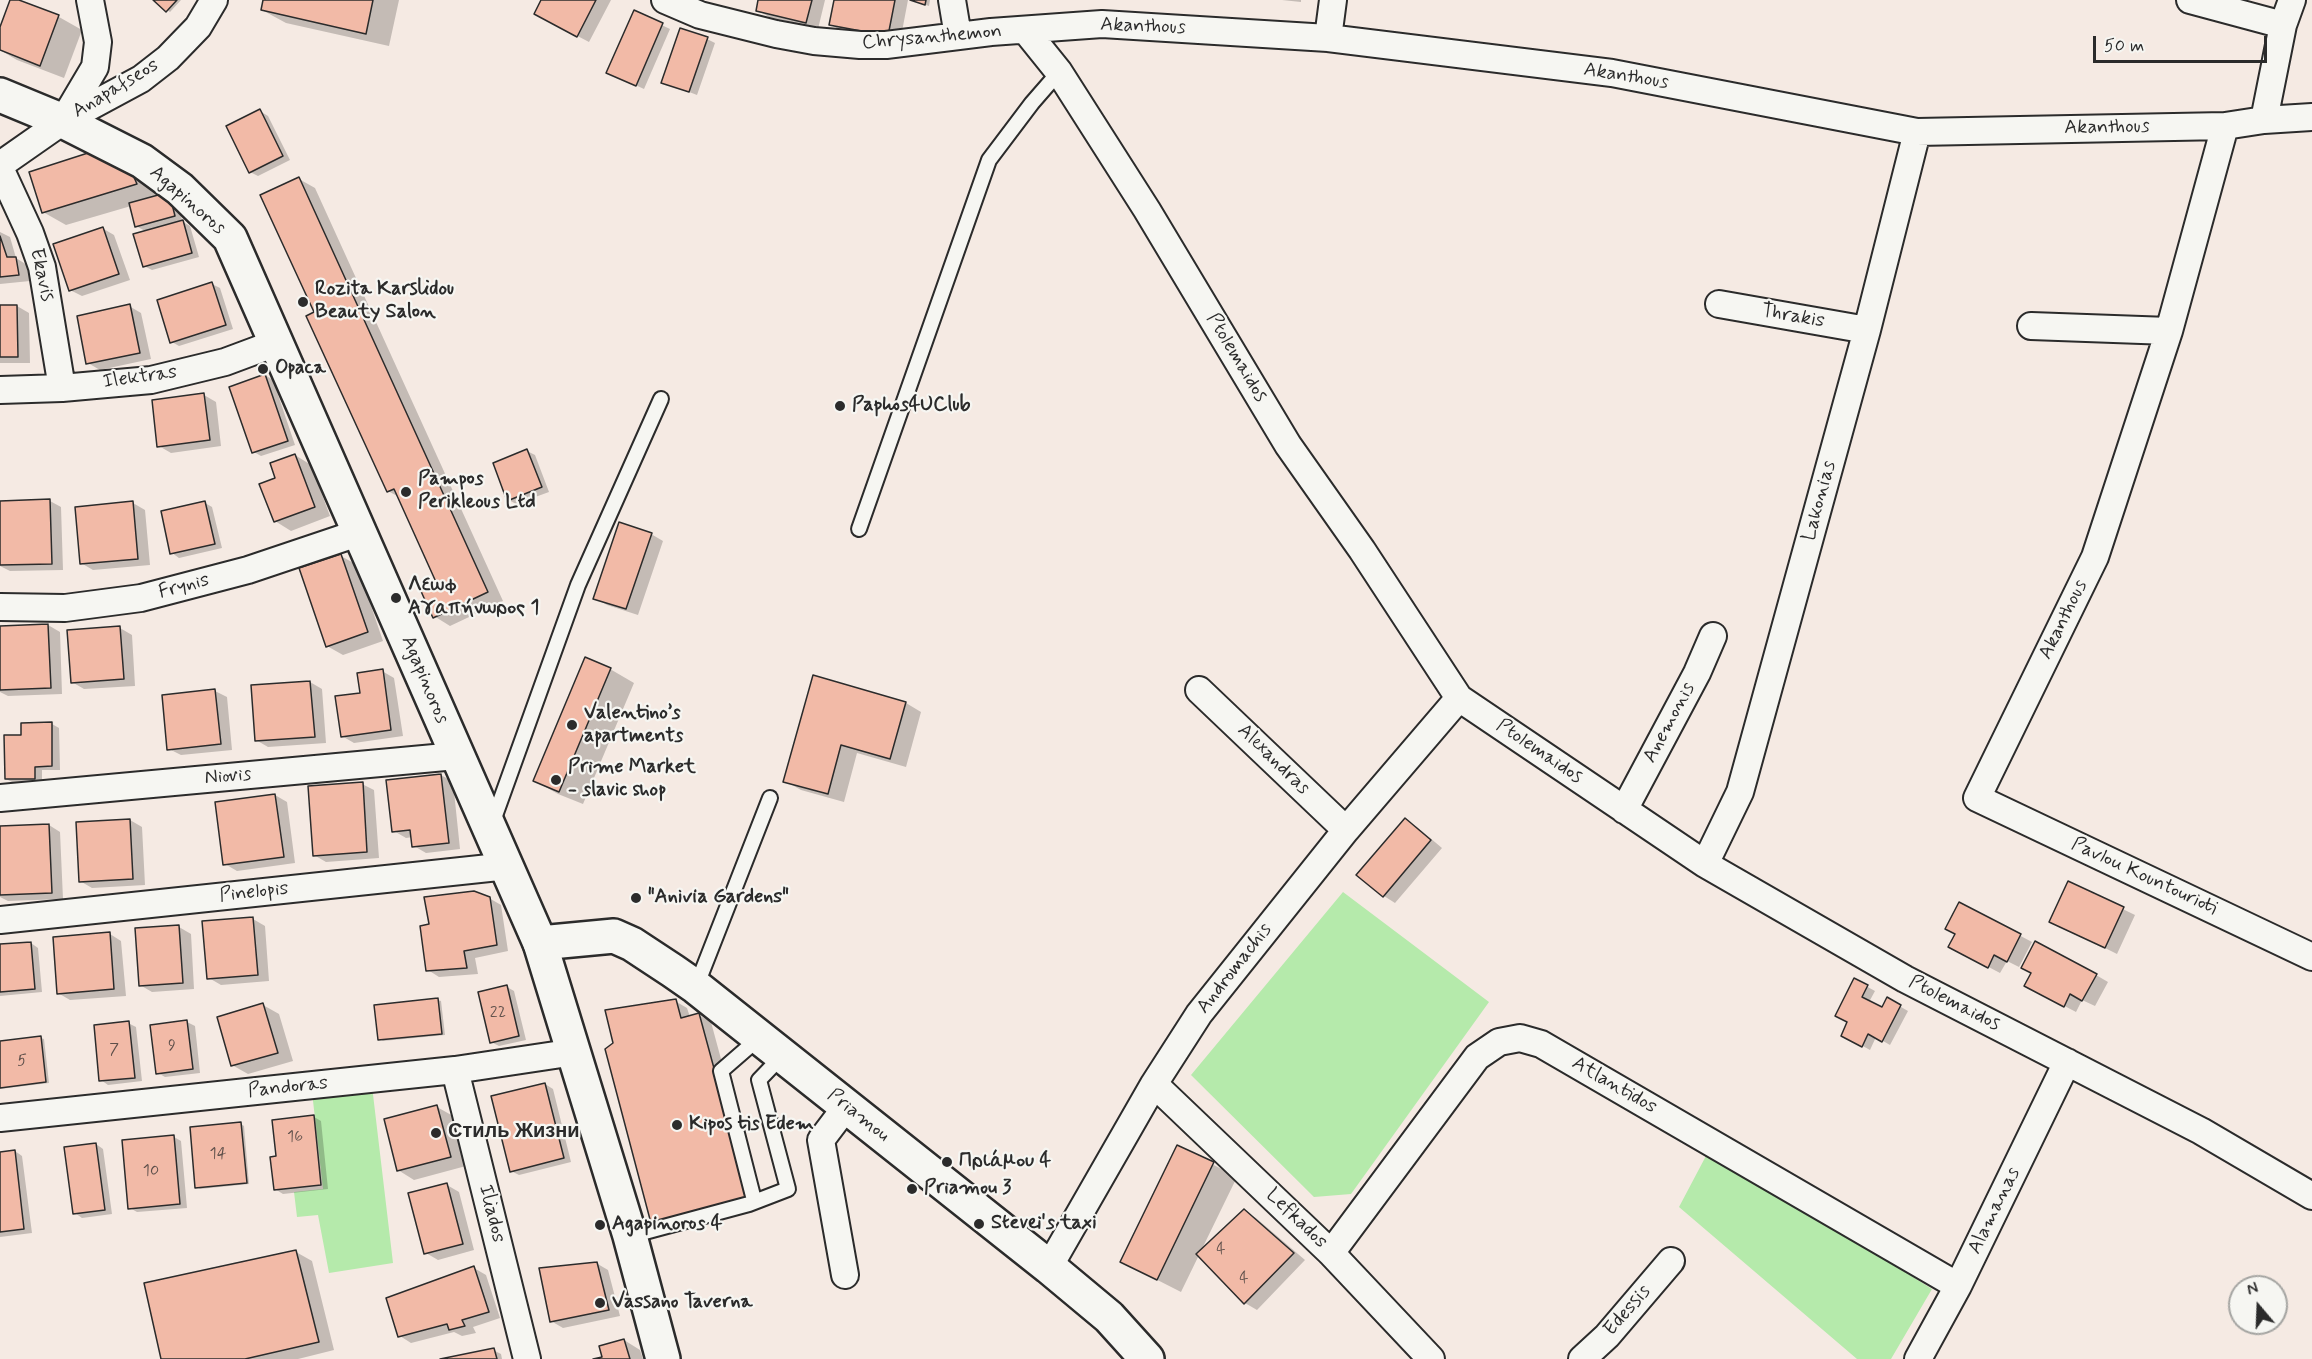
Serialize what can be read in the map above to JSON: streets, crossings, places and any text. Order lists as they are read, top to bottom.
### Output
{
  "streets": {
    "main road": ["Agapinoros", "Priamou"],
    "street": [
      "Akanthous",
      "Chrysanthemon",
      "Anapafseos",
      "Ekavis",
      "Thrakis",
      "Ptolemaidos",
      "Ilektras",
      "Lakonias",
      "Frynis",
      "Anemonis",
      "Alexandras",
      "Niovis",
      "Pavlou Kountourioti",
      "Pinelopis",
      "Andromachis",
      "Atlantidos",
      "Pandoras",
      "Alamanas",
      "Iliados",
      "Lefkados",
      "Edessis"
    ]
  },
  "crossings": [
    ["Akanthous", "Chrysanthemon"],
    ["Akanthous", "Ptolemaidos"],
    ["Akanthous", "Lakonias"],
    ["Akanthous", "Pavlou Kountourioti"],
    ["Chrysanthemon", "Ptolemaidos"],
    ["Anapafseos", "Agapinoros"],
    ["Anapafseos", "Ekavis"],
    ["Agapinoros", "Ilektras"],
    ["Agapinoros", "Frynis"],
    ["Agapinoros", "Niovis"],
    ["Agapinoros", "Pinelopis"],
    ["Agapinoros", "Pandoras"],
    ["Agapinoros", "Priamou"],
    ["Ekavis", "Ilektras"],
    ["Thrakis", "Lakonias"],
    ["Ptolemaidos", "Lakonias"],
    ["Ptolemaidos", "Anemonis"],
    ["Ptolemaidos", "Andromachis"],
    ["Ptolemaidos", "Alamanas"],
    ["Alexandras", "Andromachis"],
    ["Andromachis", "Priamou"],
    ["Andromachis", "Lefkados"],
    ["Atlantidos", "Alamanas"],
    ["Atlantidos", "Lefkados"],
    ["Pandoras", "Iliados"]
  ],
  "places": [
    "Rozita Karslidou Beauty Salon",
    "Opaca",
    "Paphos4UClub",
    "Pampos Perikleous Ltd",
    "Λεωφ Αγαπήνωρος 1",
    "Valentino’s apartments",
    "Prime Market - slavic shop",
    "\"Anivia Gardens\"",
    "Kipos tis Edem",
    "Стиль Жизни",
    "Πριάμου 4",
    "Priamou 3",
    "Stevei's taxi",
    "Agapinoros 4",
    "Vassano Taverna"
  ],
  "house_numbers": [
    "22",
    "9",
    "7",
    "5",
    "16",
    "14",
    "10",
    "4",
    "4"
  ],
  "scale_bar": "50 m",
  "north": "top"
}
